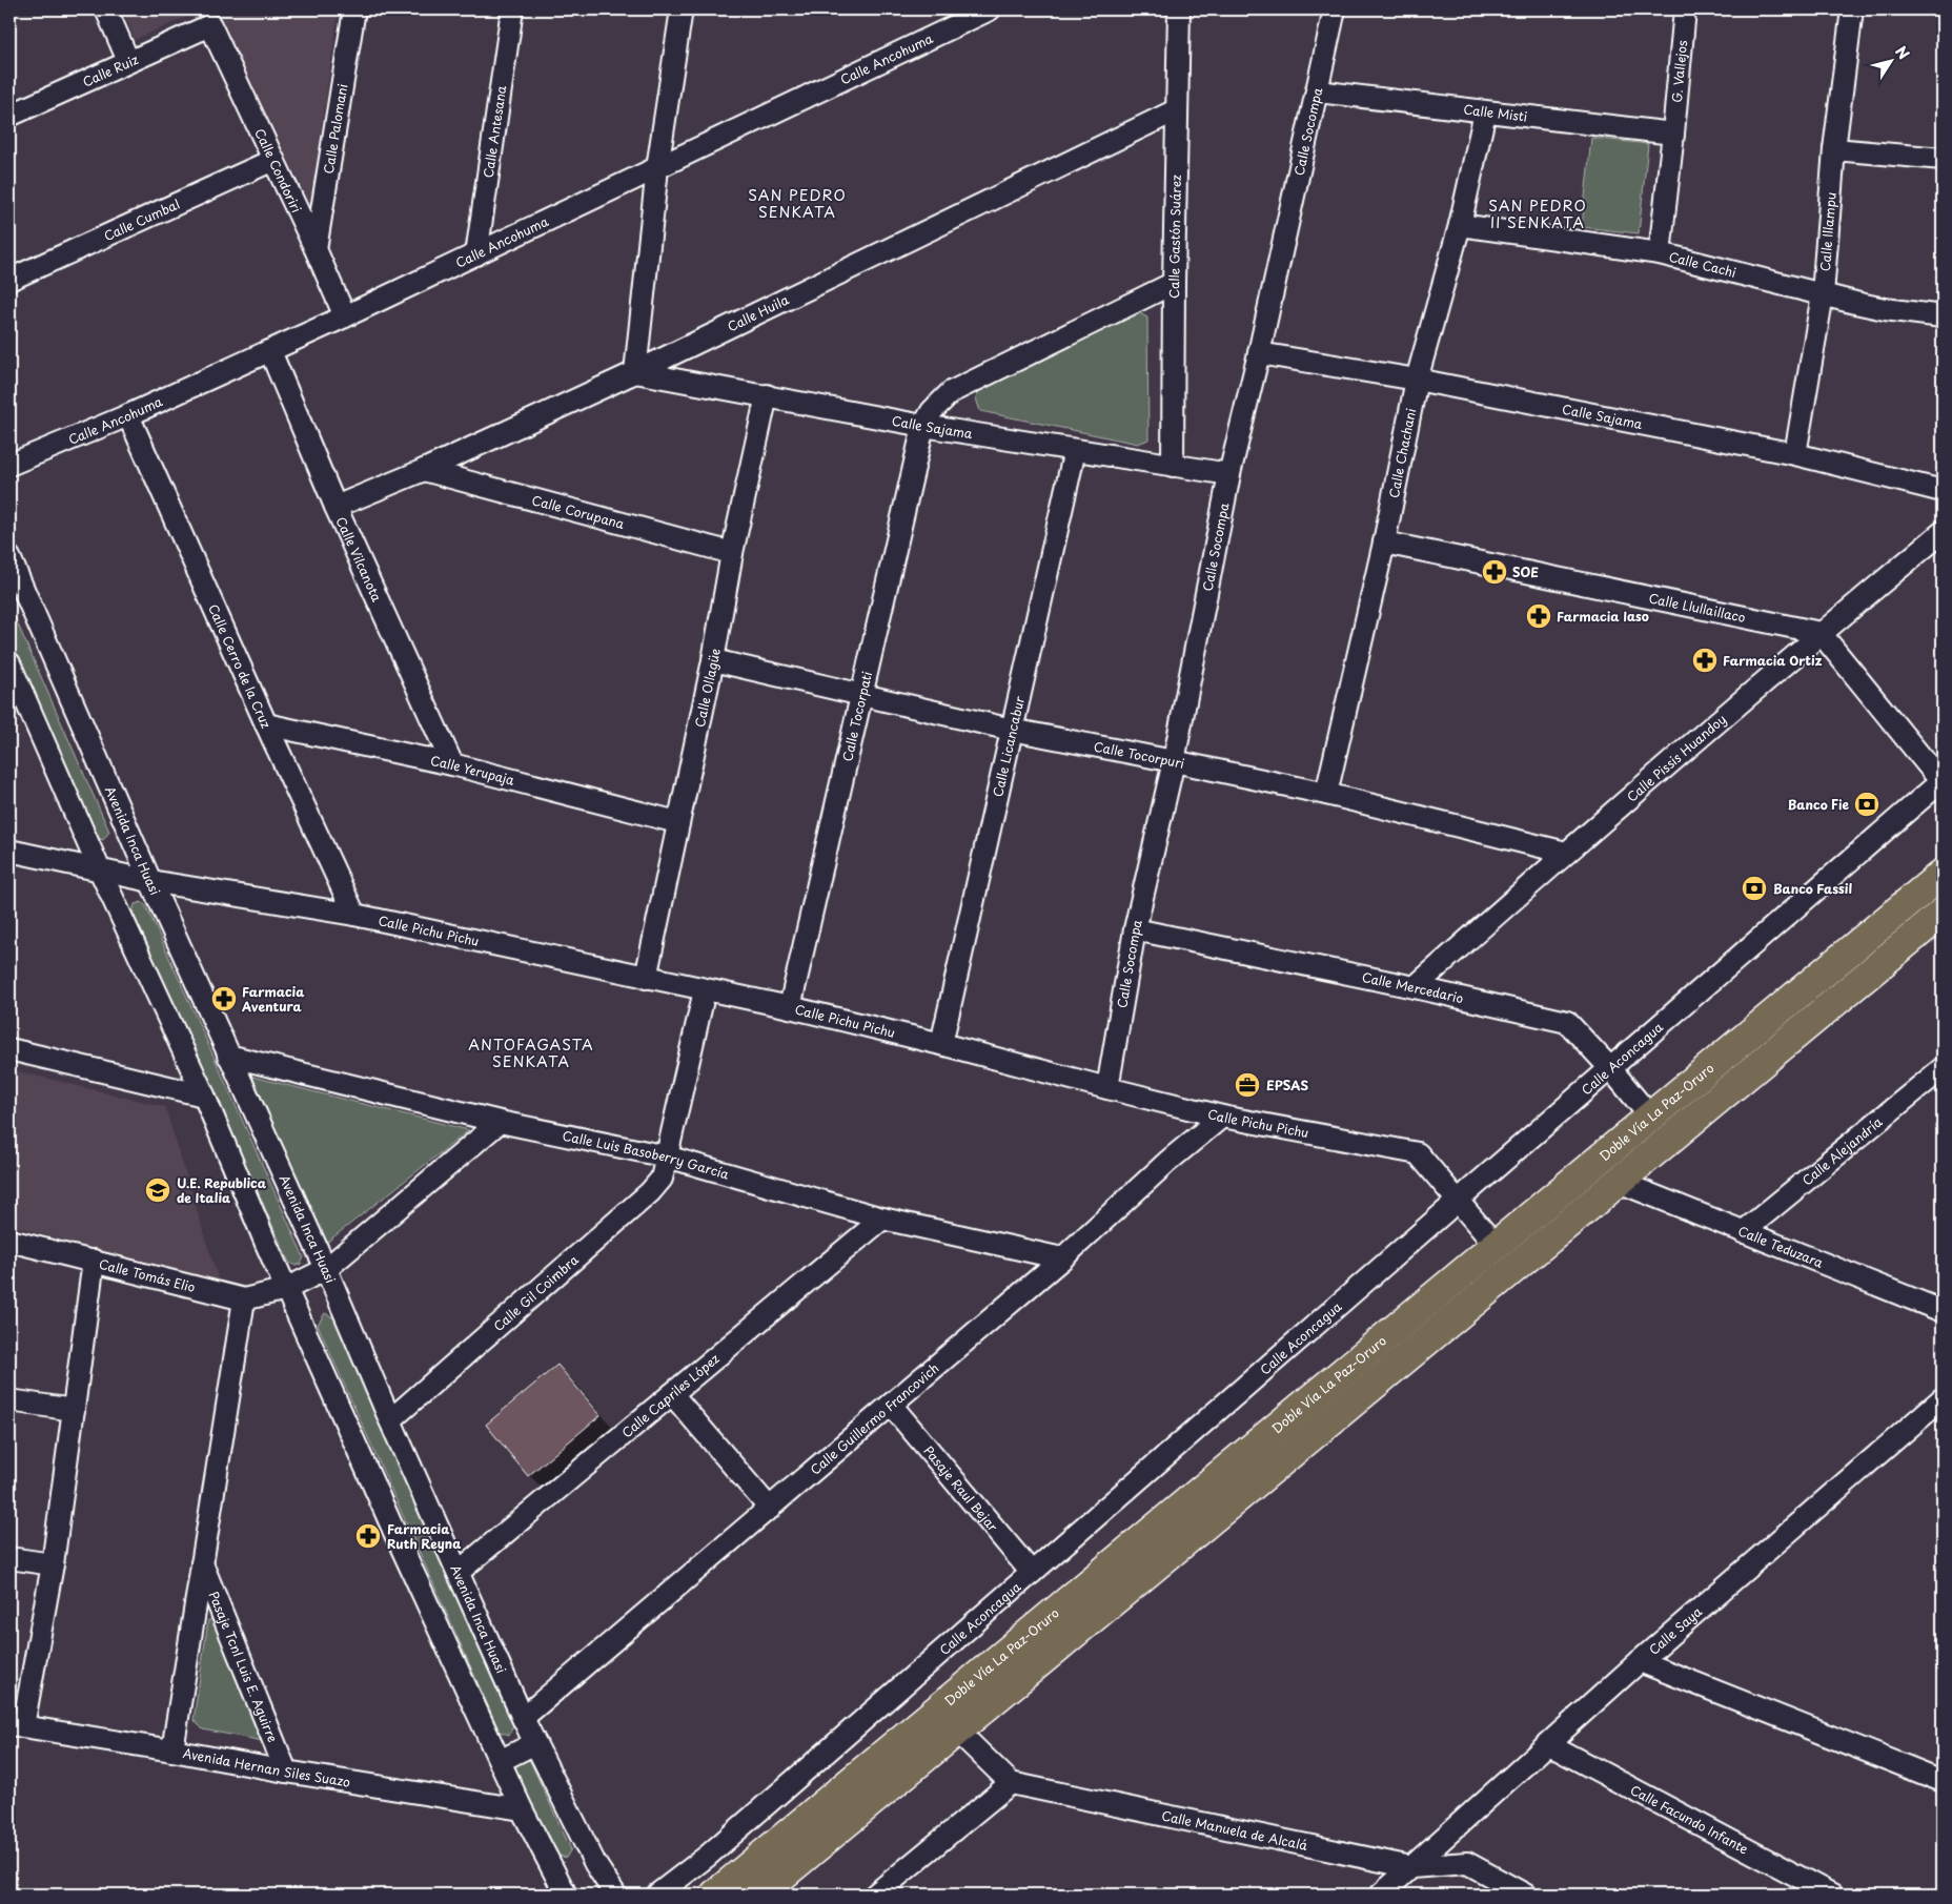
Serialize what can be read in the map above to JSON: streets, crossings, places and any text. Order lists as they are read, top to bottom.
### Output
{
  "streets": {
    "highway": ["Doble Vía La Paz-Oruro"],
    "street": [
      "Calle Ancohuma",
      "Calle Ruiz",
      "G. Vallejos",
      "Calle Misti",
      "Calle Palomani",
      "Calle Antesana",
      "Calle Socompa",
      "Calle Condoriri",
      "Calle Cumbal",
      "Calle Illampu",
      "Calle Gastón Suárez",
      "Calle Cachi",
      "Calle Huila",
      "Calle Sajama",
      "Calle Chachani",
      "Calle Corupana",
      "Calle Vilcanota",
      "Calle Llullaillaco",
      "Calle Cerro de la Cruz",
      "Calle Ollagüe",
      "Calle Tocorpati",
      "Calle Licancabur",
      "Calle Tocorpuri",
      "Calle Pissis Huandoy",
      "Calle Yerupaja",
      "Avenida Inca Huasi",
      "Calle Pichu Pichu",
      "Calle Mercedario",
      "Calle Aconcagua",
      "Calle Alejandría",
      "Calle Luis Basoberry García",
      "Calle Teduzara",
      "Calle Tomás Elio",
      "Calle Gil Coimbra",
      "Calle Capriles López",
      "Calle Guillermo Francovich",
      "Pasaje Raul Bejar",
      "Calle Saya",
      "Pasaje Tcnl Luis E. Aguirre",
      "Avenida Hernan Siles Suazo",
      "Calle Facundo Infante",
      "Calle Manuela de Alcalá"
    ]
  },
  "crossings": [
    ["Calle Ancohuma", "Calle Antesana"],
    ["Calle Ancohuma", "Calle Condoriri"],
    ["Calle Ancohuma", "Calle Vilcanota"],
    ["Calle Ancohuma", "Calle Cerro de la Cruz"],
    ["Calle Ruiz", "Calle Condoriri"],
    ["G. Vallejos", "Calle Misti"],
    ["G. Vallejos", "Calle Cachi"],
    ["Calle Misti", "Calle Socompa"],
    ["Calle Misti", "Calle Chachani"],
    ["Calle Palomani", "Calle Condoriri"],
    ["Calle Socompa", "Calle Sajama"],
    ["Calle Socompa", "Calle Tocorpuri"],
    ["Calle Socompa", "Calle Pichu Pichu"],
    ["Calle Socompa", "Calle Mercedario"],
    ["Calle Condoriri", "Calle Cumbal"],
    ["Calle Illampu", "Calle Cachi"],
    ["Calle Illampu", "Calle Sajama"],
    ["Calle Gastón Suárez", "Calle Huila"],
    ["Calle Gastón Suárez", "Calle Sajama"],
    ["Calle Cachi", "Calle Chachani"],
    ["Calle Huila", "Calle Sajama"],
    ["Calle Huila", "Calle Corupana"],
    ["Calle Huila", "Calle Vilcanota"],
    ["Calle Sajama", "Calle Chachani"],
    ["Calle Sajama", "Calle Ollagüe"],
    ["Calle Sajama", "Calle Tocorpati"],
    ["Calle Sajama", "Calle Licancabur"],
    ["Calle Chachani", "Calle Llullaillaco"],
    ["Calle Chachani", "Calle Tocorpuri"],
    ["Calle Corupana", "Calle Ollagüe"],
    ["Calle Vilcanota", "Calle Yerupaja"],
    ["Calle Llullaillaco", "Calle Pissis Huandoy"],
    ["Calle Cerro de la Cruz", "Calle Yerupaja"],
    ["Calle Cerro de la Cruz", "Calle Pichu Pichu"],
    ["Calle Ollagüe", "Calle Tocorpuri"],
    ["Calle Ollagüe", "Calle Yerupaja"],
    ["Calle Ollagüe", "Calle Pichu Pichu"],
    ["Calle Tocorpati", "Calle Tocorpuri"],
    ["Calle Tocorpati", "Calle Pichu Pichu"],
    ["Calle Licancabur", "Calle Tocorpuri"],
    ["Calle Licancabur", "Calle Pichu Pichu"],
    ["Calle Tocorpuri", "Calle Pissis Huandoy"],
    ["Calle Pissis Huandoy", "Calle Mercedario"],
    ["Avenida Inca Huasi", "Calle Pichu Pichu"],
    ["Avenida Inca Huasi", "Calle Luis Basoberry García"],
    ["Avenida Inca Huasi", "Calle Tomás Elio"],
    ["Avenida Inca Huasi", "Calle Gil Coimbra"],
    ["Avenida Inca Huasi", "Calle Capriles López"],
    ["Avenida Inca Huasi", "Calle Guillermo Francovich"],
    ["Calle Pichu Pichu", "Calle Aconcagua"],
    ["Calle Pichu Pichu", "Doble Vía La Paz-Oruro"],
    ["Calle Pichu Pichu", "Calle Gil Coimbra"],
    ["Calle Pichu Pichu", "Calle Guillermo Francovich"],
    ["Calle Mercedario", "Calle Aconcagua"],
    ["Calle Mercedario", "Doble Vía La Paz-Oruro"],
    ["Calle Aconcagua", "Pasaje Raul Bejar"],
    ["Calle Alejandría", "Calle Teduzara"],
    ["Calle Luis Basoberry García", "Calle Tomás Elio"],
    ["Calle Luis Basoberry García", "Calle Gil Coimbra"],
    ["Calle Luis Basoberry García", "Calle Capriles López"],
    ["Calle Luis Basoberry García", "Calle Guillermo Francovich"],
    ["Calle Guillermo Francovich", "Pasaje Raul Bejar"],
    ["Calle Saya", "Calle Facundo Infante"],
    ["Calle Saya", "Calle Manuela de Alcalá"],
    ["Pasaje Tcnl Luis E. Aguirre", "Avenida Hernan Siles Suazo"]
  ],
  "districts": ["SAN PEDRO SENKATA", "SAN PEDRO II SENKATA", "ANTOFAGASTA SENKATA"],
  "places": {
    "pharmacy": [
      "SOE",
      "Farmacia Iaso",
      "Farmacia Ortiz",
      "Farmacia Aventura",
      "Farmacia Ruth Reyna"
    ],
    "bank": ["Banco Fie", "Banco Fassil"],
    "office": ["EPSAS"],
    "school or university": ["U.E. Republica de Italia"]
  },
  "north": "top right"
}
